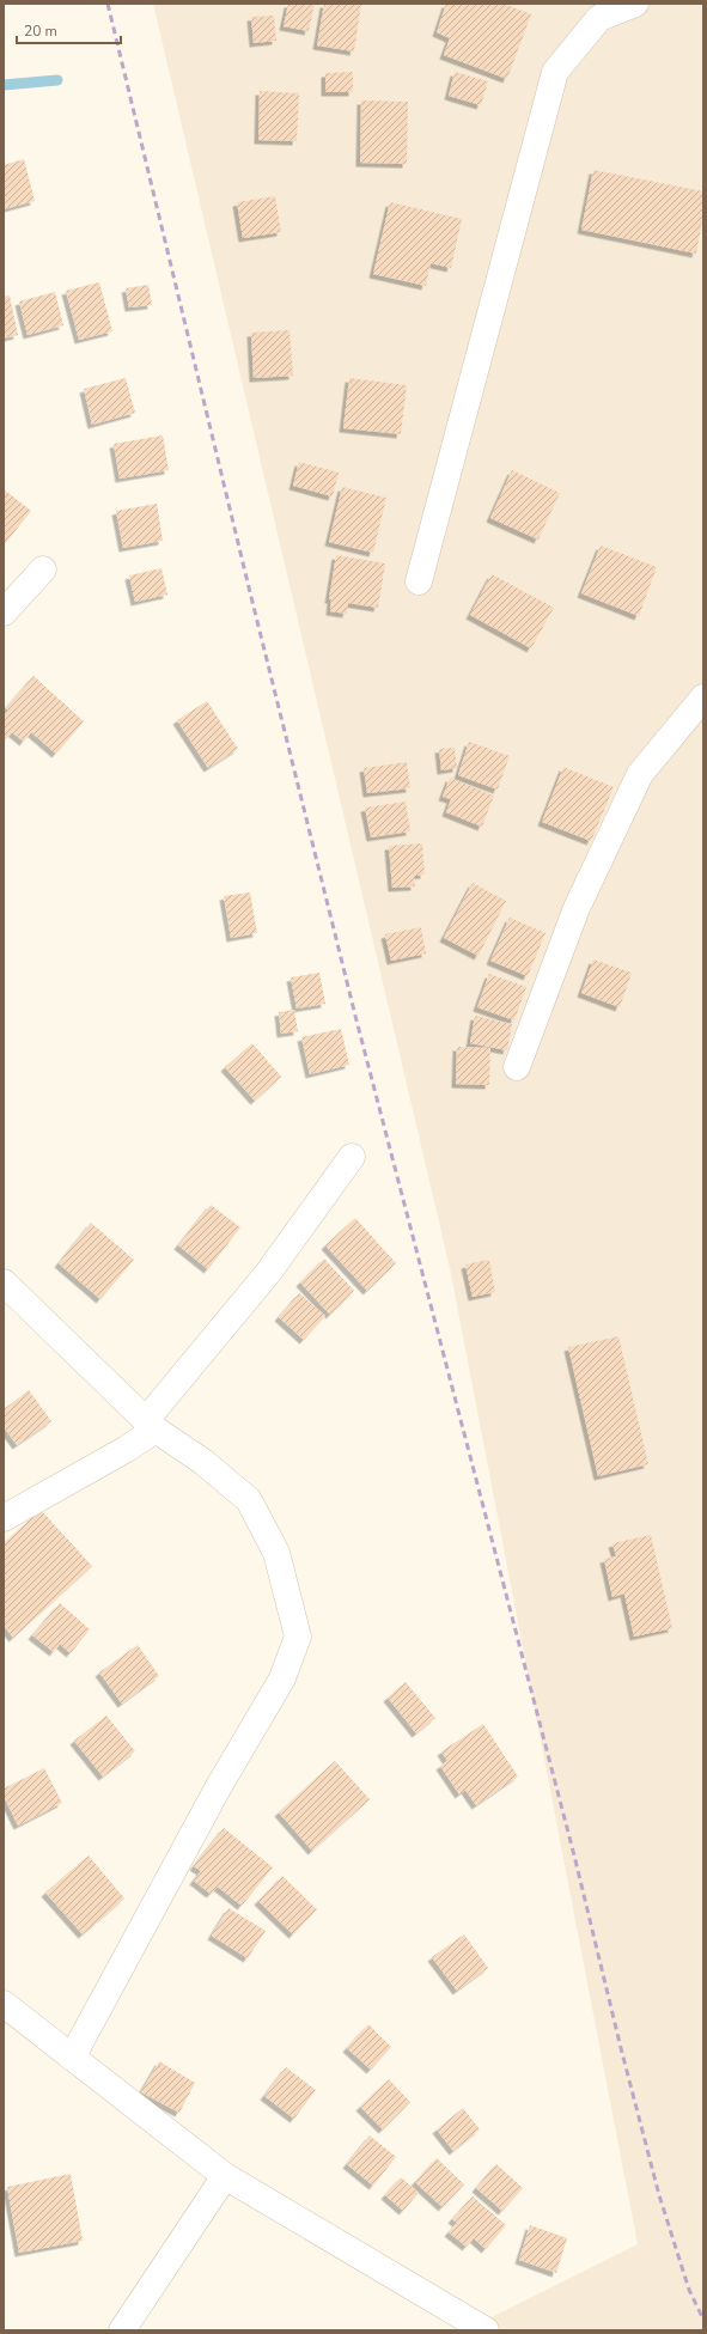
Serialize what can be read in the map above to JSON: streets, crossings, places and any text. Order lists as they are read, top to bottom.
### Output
{
  "scale_bar": "20 m"
}
